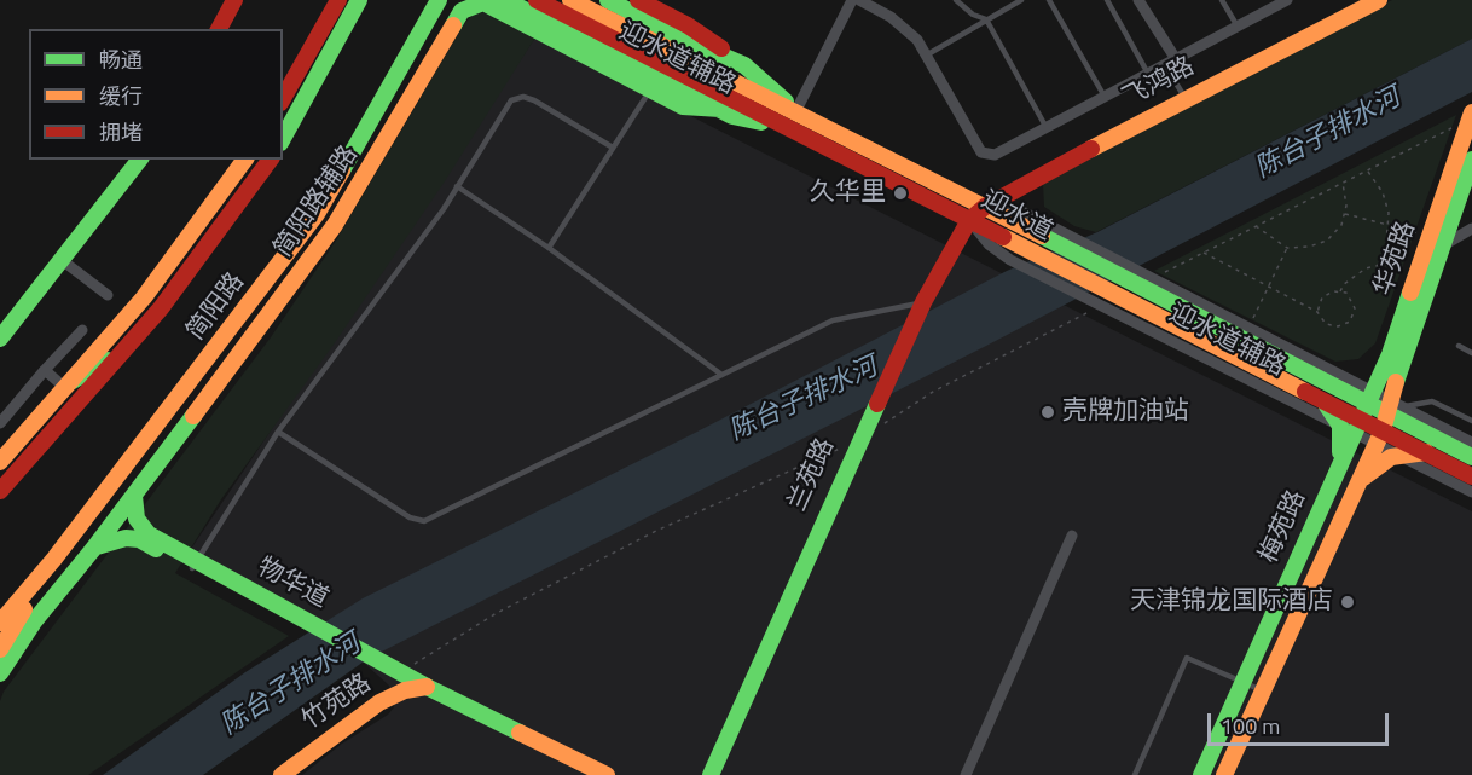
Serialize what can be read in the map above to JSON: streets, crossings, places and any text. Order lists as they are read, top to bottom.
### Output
{
  "streets": {
    "main road": [
      "迎水道辅路",
      "飞鸿路",
      "简阳路辅路",
      "迎水道",
      "华苑路",
      "简阳路",
      "兰苑路",
      "梅苑路",
      "物华道",
      "竹苑路"
    ]
  },
  "crossings": [
    ["迎水道辅路", "飞鸿路"],
    ["迎水道辅路", "简阳路辅路"],
    ["迎水道辅路", "迎水道"],
    ["迎水道辅路", "华苑路"],
    ["迎水道辅路", "兰苑路"],
    ["迎水道辅路", "梅苑路"],
    ["飞鸿路", "迎水道"],
    ["飞鸿路", "兰苑路"],
    ["简阳路辅路", "物华道"],
    ["迎水道", "华苑路"],
    ["迎水道", "兰苑路"],
    ["迎水道", "梅苑路"],
    ["华苑路", "梅苑路"],
    ["物华道", "竹苑路"]
  ],
  "water": ["陈台子排水河"],
  "places": ["久华里", "壳牌加油站", "天津锦龙国际酒店"],
  "legend": ["畅通", "缓行", "拥堵"],
  "scale_bar": "100 m"
}
